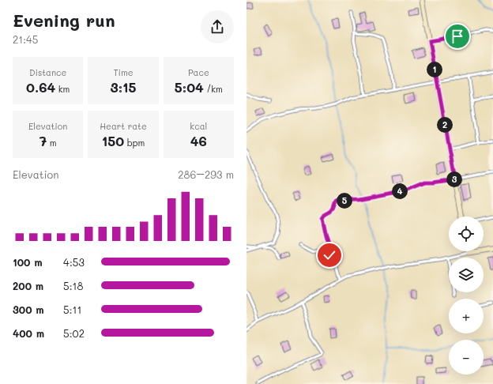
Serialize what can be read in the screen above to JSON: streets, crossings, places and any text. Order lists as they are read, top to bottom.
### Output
{
  "page": {
    "heading": ["Evening run", "21:45"],
    "stats": [
      ["Distance", "0.64 km"],
      ["Time", "3:15"],
      ["Pace", "5:04 /km"],
      ["Elevation", "7 m"],
      ["Heart rate", "150 bpm"],
      ["kcal", "46"]
    ],
    "pins": [
      "1",
      "2",
      "3",
      "4",
      "5"
    ],
    "chart": ["Elevation", "286–293 m"],
    "map_buttons": ["+", "−"],
    "list": [
      {
        "name": "100 m",
        "note": "4:53"
      },
      {
        "name": "200 m",
        "note": "5:18"
      },
      {
        "name": "300 m",
        "note": "5:11"
      },
      {
        "name": "400 m",
        "note": "5:02"
      }
    ]
  }
}
